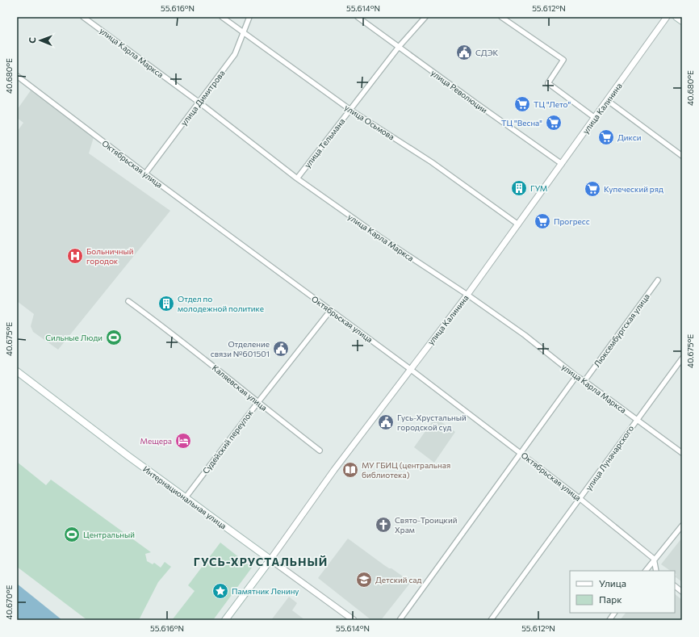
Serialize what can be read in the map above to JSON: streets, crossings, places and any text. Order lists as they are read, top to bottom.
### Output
{
  "streets": {
    "main road": ["улица Калинина", "Интернациональная улица"],
    "street": [
      "улица Карла Маркса",
      "улица Революции",
      "улица Димитрова",
      "улица Осьмова",
      "улица Тельмана",
      "Октябрьская улица",
      "Люксембургская улица",
      "Каляевская улица",
      "Судейский переулок",
      "улица Луначарского"
    ]
  },
  "crossings": [
    ["улица Карла Маркса", "улица Димитрова"],
    ["улица Карла Маркса", "улица Калинина"],
    ["улица Карла Маркса", "улица Тельмана"],
    ["улица Карла Маркса", "Люксембургская улица"],
    ["улица Карла Маркса", "улица Луначарского"],
    ["улица Революции", "улица Калинина"],
    ["улица Революции", "улица Тельмана"],
    ["улица Димитрова", "улица Осьмова"],
    ["улица Димитрова", "Октябрьская улица"],
    ["улица Калинина", "улица Осьмова"],
    ["улица Калинина", "Октябрьская улица"],
    ["улица Калинина", "Интернациональная улица"],
    ["улица Осьмова", "улица Тельмана"],
    ["Октябрьская улица", "Судейский переулок"],
    ["Октябрьская улица", "улица Луначарского"],
    ["Каляевская улица", "Судейский переулок"],
    ["Судейский переулок", "Интернациональная улица"]
  ],
  "districts": ["ГУСЬ-ХРУСТАЛЬНЫЙ"],
  "places": {
    "public building": ["СДЭК", "Отделение связи №601501", "Гусь-Хрустальный городской суд"],
    "supermarket": [
      "ТЦ \"Лето\"",
      "ТЦ \"Весна\"",
      "Дикси",
      "Купеческий ряд",
      "Прогресс"
    ],
    "building": ["ГУМ", "Отдел по молодежной политике"],
    "hospital": ["Больничный городок"],
    "sports": ["Сильные Люди", "Центральный"],
    "hotel": ["Мещера"],
    "library": ["МУ ГБИЦ (центральная библиотека)"],
    "church": ["Свято-Троицкий Храм"],
    "school or university": ["Детский сад"],
    "place": ["Памятник Ленину"]
  },
  "legend": ["Улица", "Парк"],
  "north": "left",
  "coordinates": [
    "55.616°N",
    "55.614°N",
    "55.612°N",
    "40.680°E",
    "40.675°E",
    "40.670°E"
  ]
}
